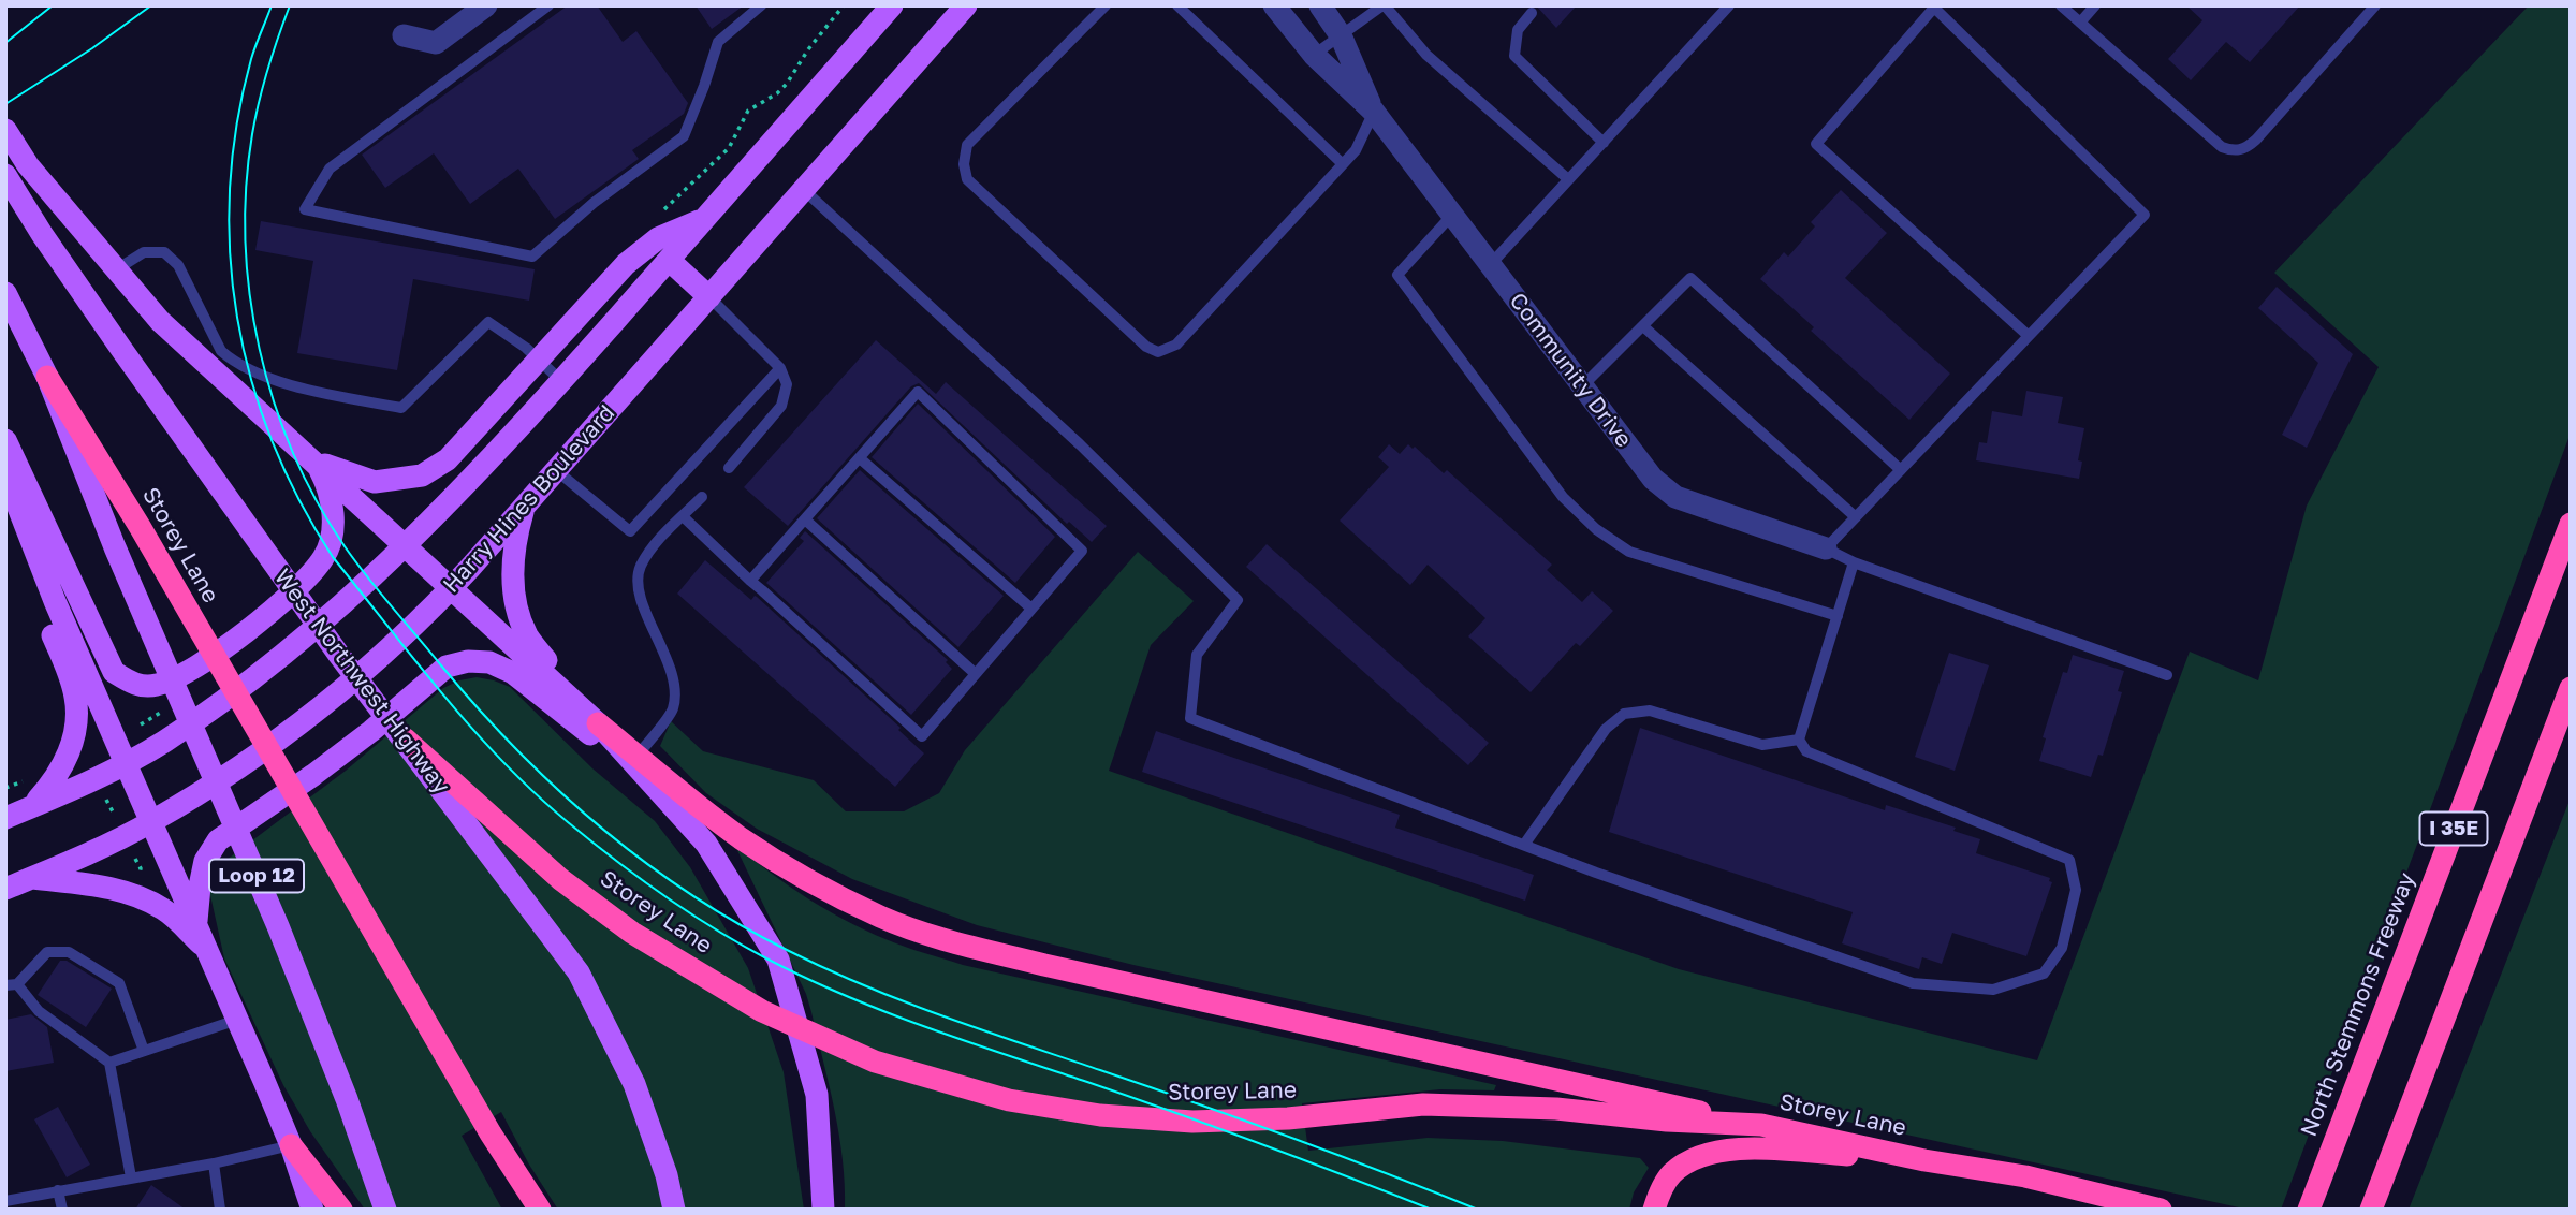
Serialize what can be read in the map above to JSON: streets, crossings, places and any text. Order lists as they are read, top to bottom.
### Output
{
  "streets": {
    "highway": ["Storey Lane", "I 35E", "North Stemmons Freeway"],
    "main road": ["Harry Hines Boulevard", "West Northwest Highway", "Loop 12"],
    "street": ["Community Drive"]
  },
  "crossings": [
    ["Storey Lane", "West Northwest Highway"],
    ["Storey Lane", "Loop 12"]
  ]
}
